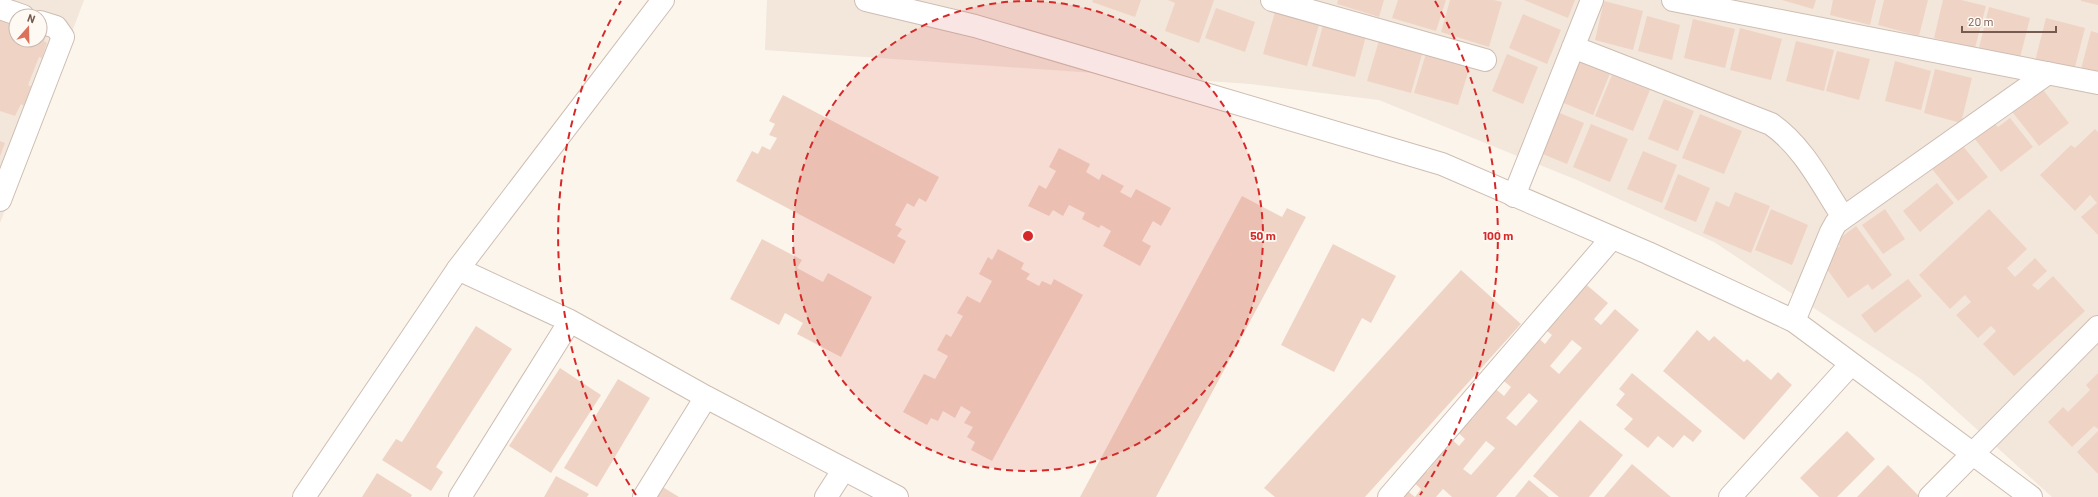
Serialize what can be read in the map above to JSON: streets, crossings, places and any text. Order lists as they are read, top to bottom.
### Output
{
  "scale_bar": "20 m",
  "north": "top",
  "rings": ["50 m", "100 m"]
}
